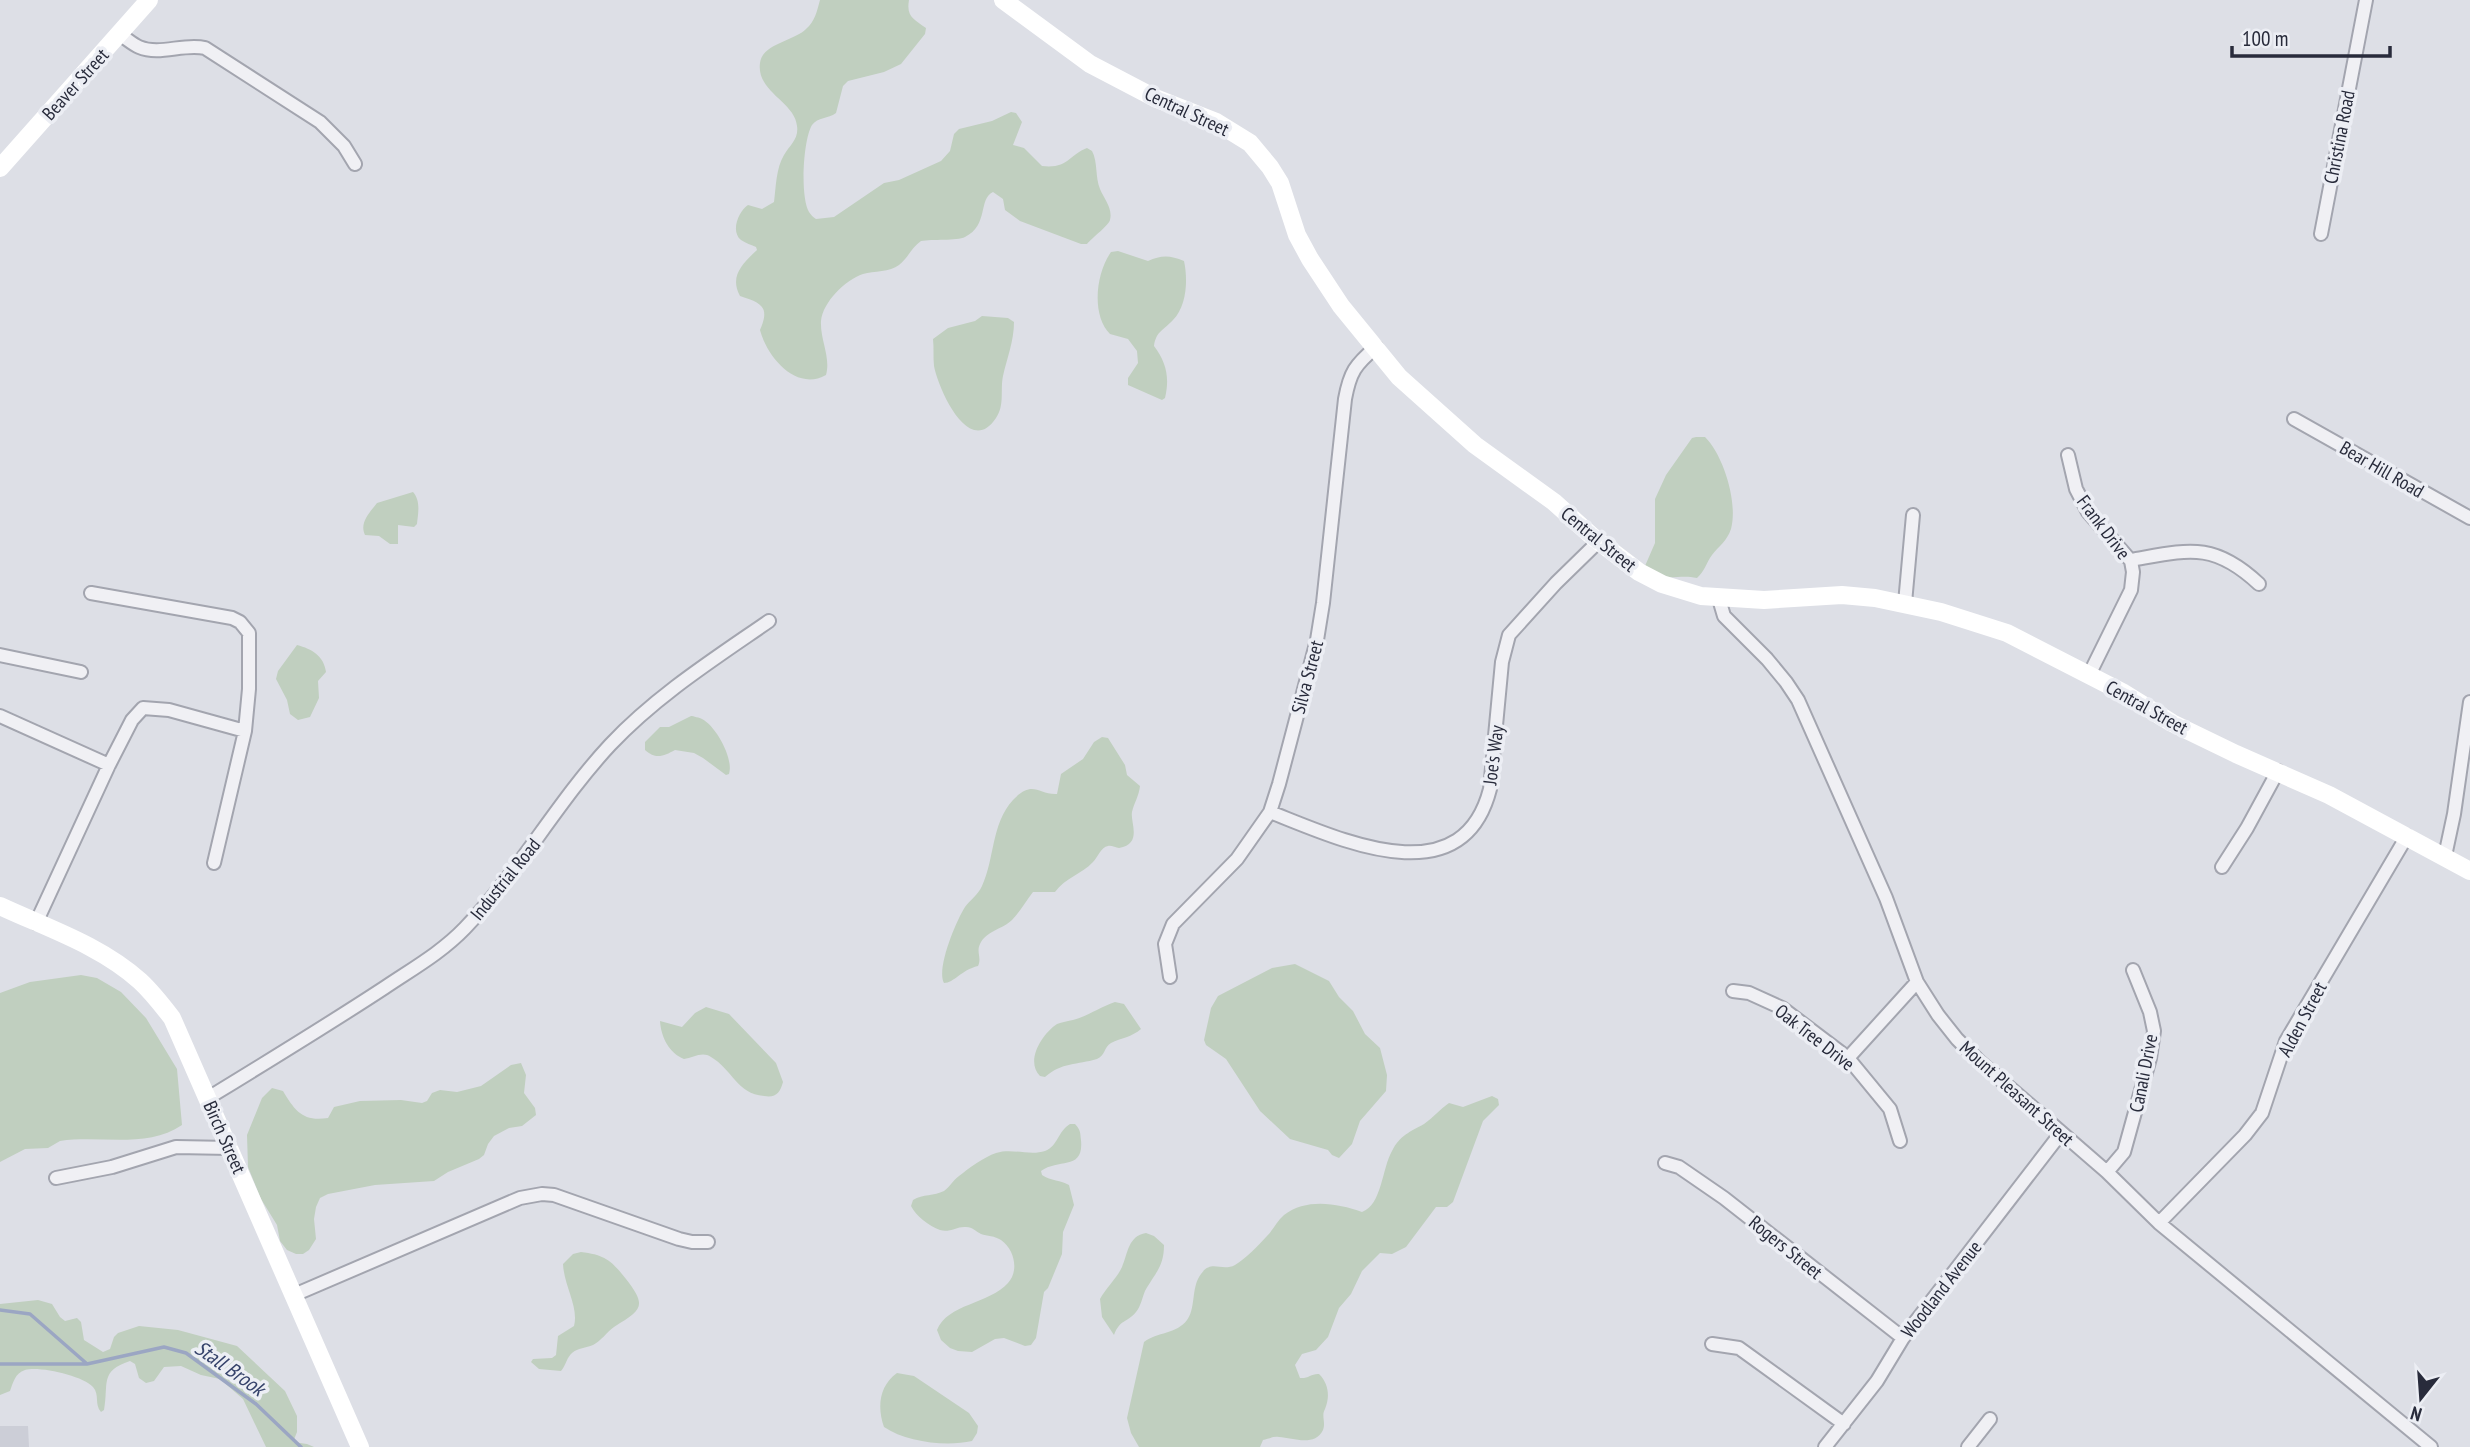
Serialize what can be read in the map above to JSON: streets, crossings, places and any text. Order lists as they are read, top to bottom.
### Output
{
  "streets": {
    "street": [
      "Beaver Street",
      "Central Street",
      "Christina Road",
      "Bear Hill Road",
      "Frank Drive",
      "Silva Street",
      "Joe's Way",
      "Industrial Road",
      "Alden Street",
      "Oak Tree Drive",
      "Canali Drive",
      "Mount Pleasant Street",
      "Birch Street",
      "Rogers Street",
      "Woodland Avenue"
    ]
  },
  "crossings": [
    ["Central Street", "Frank Drive"],
    ["Central Street", "Silva Street"],
    ["Central Street", "Joe's Way"],
    ["Central Street", "Alden Street"],
    ["Central Street", "Mount Pleasant Street"],
    ["Silva Street", "Joe's Way"],
    ["Industrial Road", "Birch Street"],
    ["Alden Street", "Mount Pleasant Street"],
    ["Canali Drive", "Mount Pleasant Street"],
    ["Mount Pleasant Street", "Woodland Avenue"],
    ["Rogers Street", "Woodland Avenue"]
  ],
  "water": ["Stall Brook"],
  "scale_bar": "100 m",
  "north": "bottom"
}
